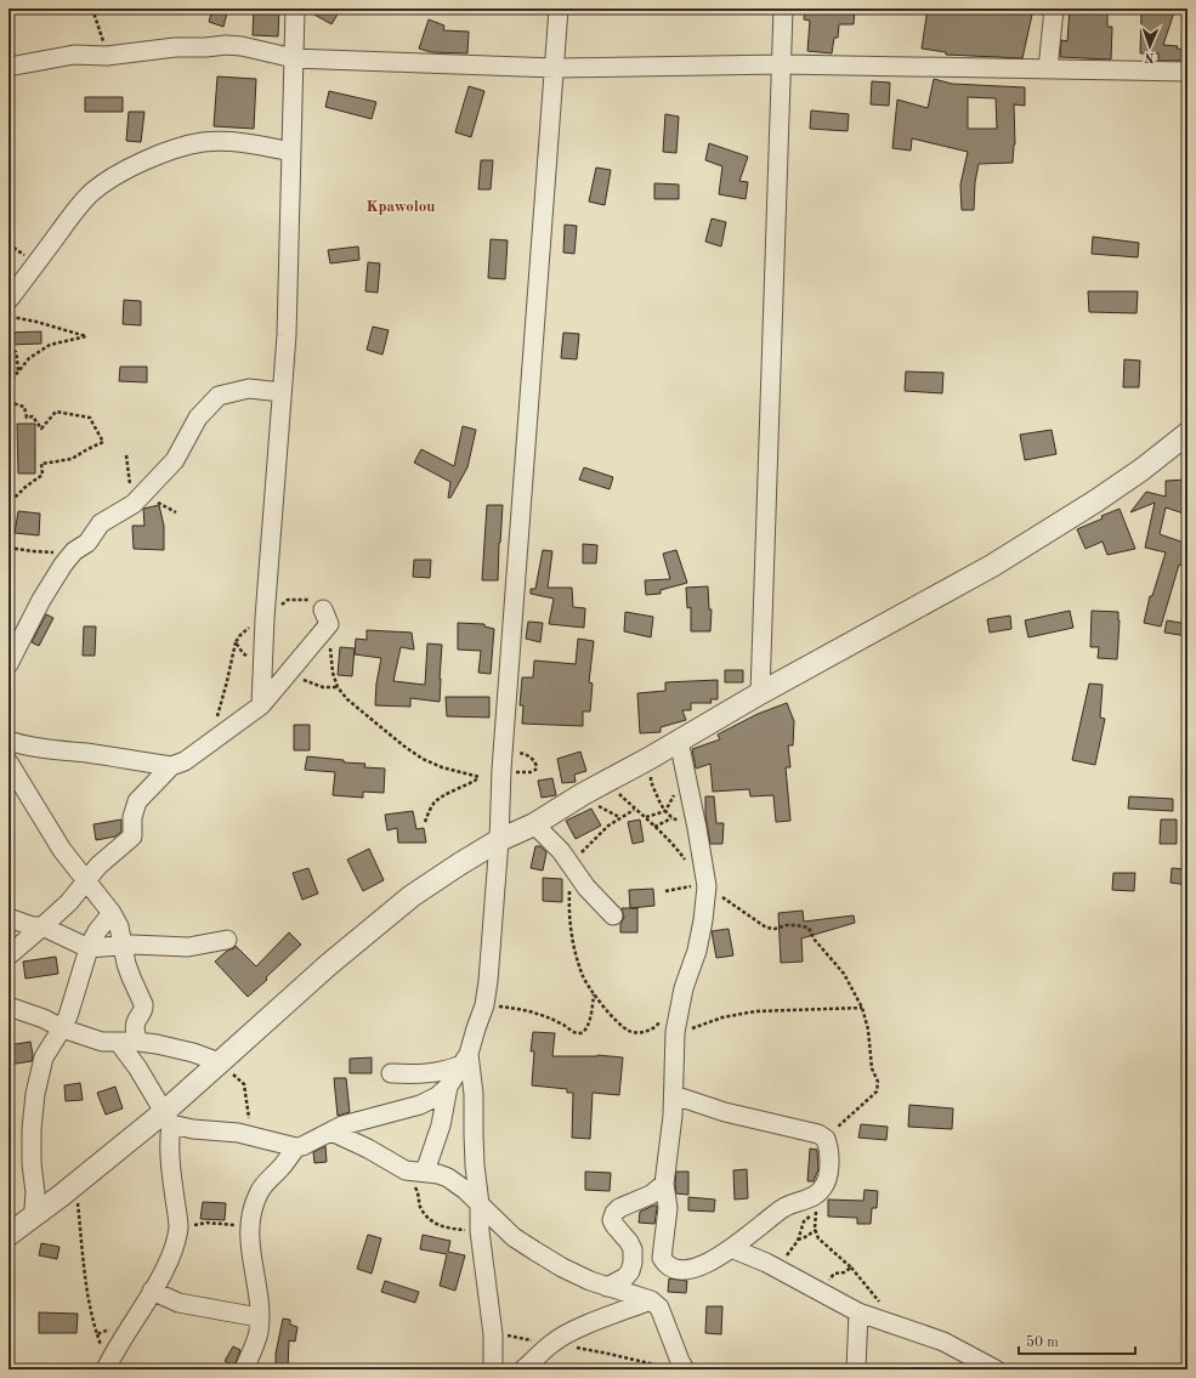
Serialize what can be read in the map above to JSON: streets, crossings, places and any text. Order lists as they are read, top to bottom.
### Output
{
  "districts": ["Kpawolou"],
  "scale_bar": "50 m",
  "north": "bottom"
}
